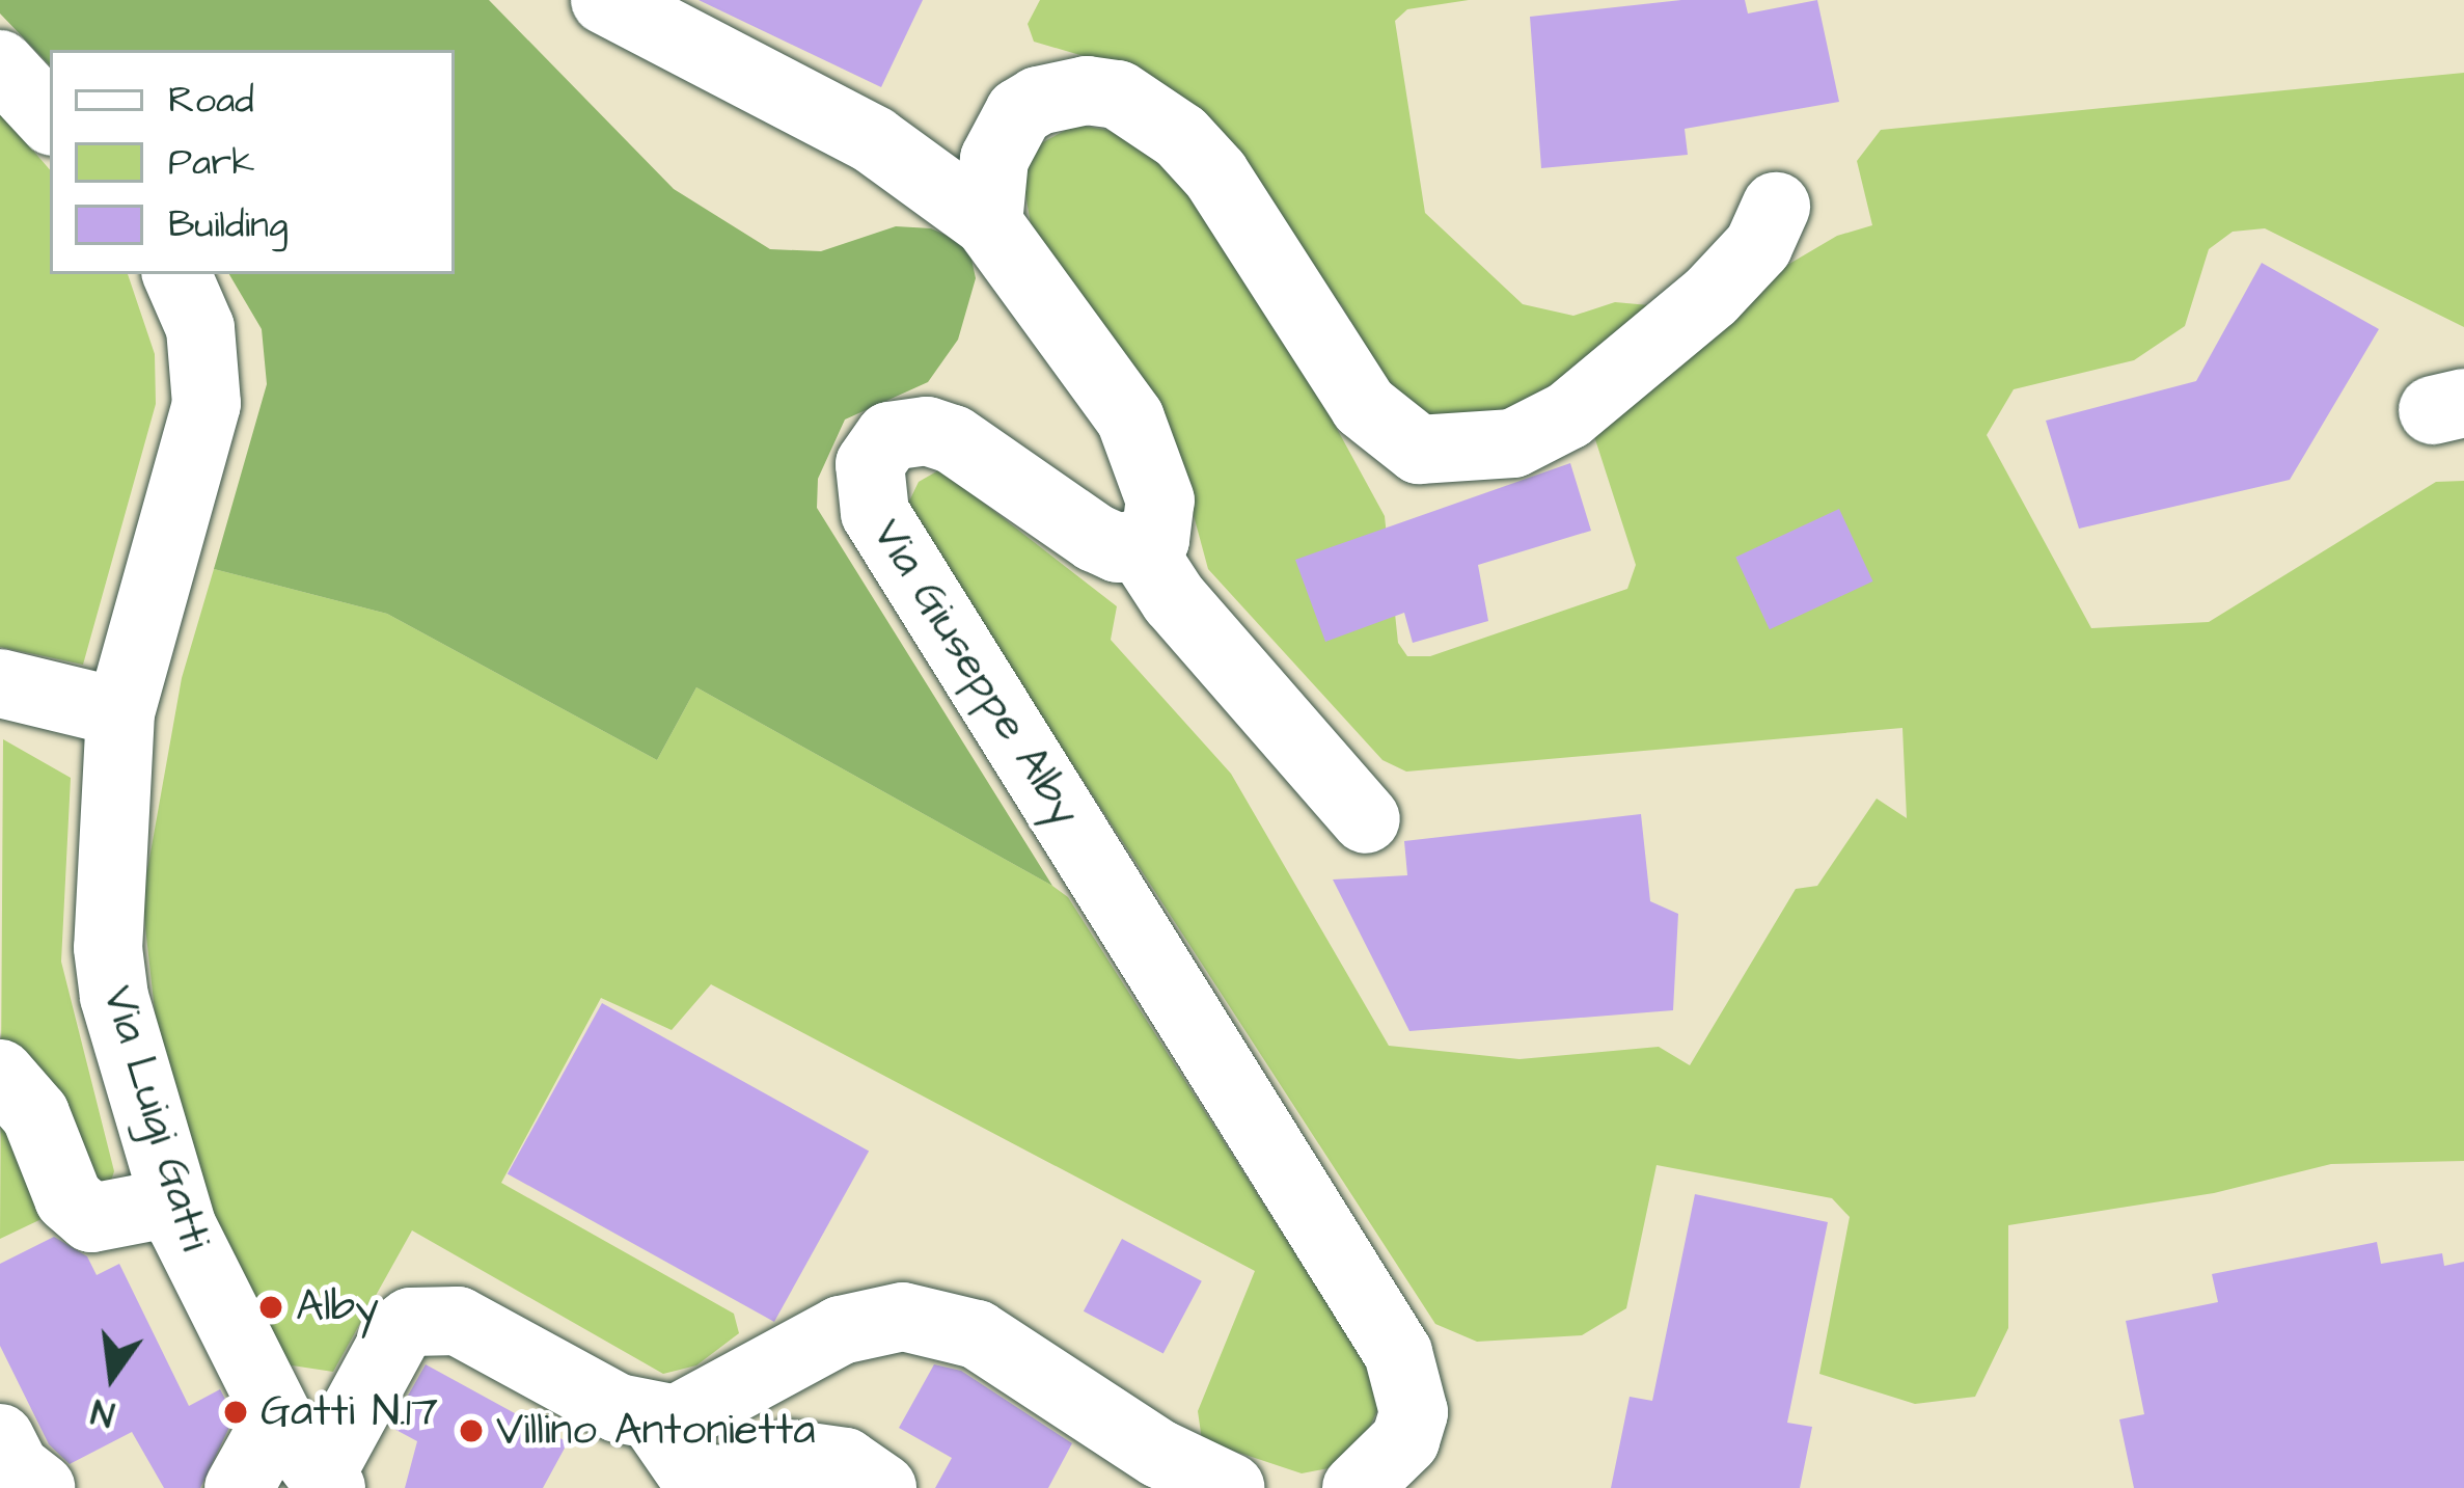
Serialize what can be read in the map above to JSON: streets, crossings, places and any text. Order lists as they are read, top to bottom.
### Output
{
  "streets": {
    "street": ["Via Giuseppe Alby", "Via Luigi Gatti"]
  },
  "places": ["Alby", "Gatti N.17", "Villino Antonietta"],
  "legend": ["Road", "Park", "Building"],
  "north": "bottom"
}
